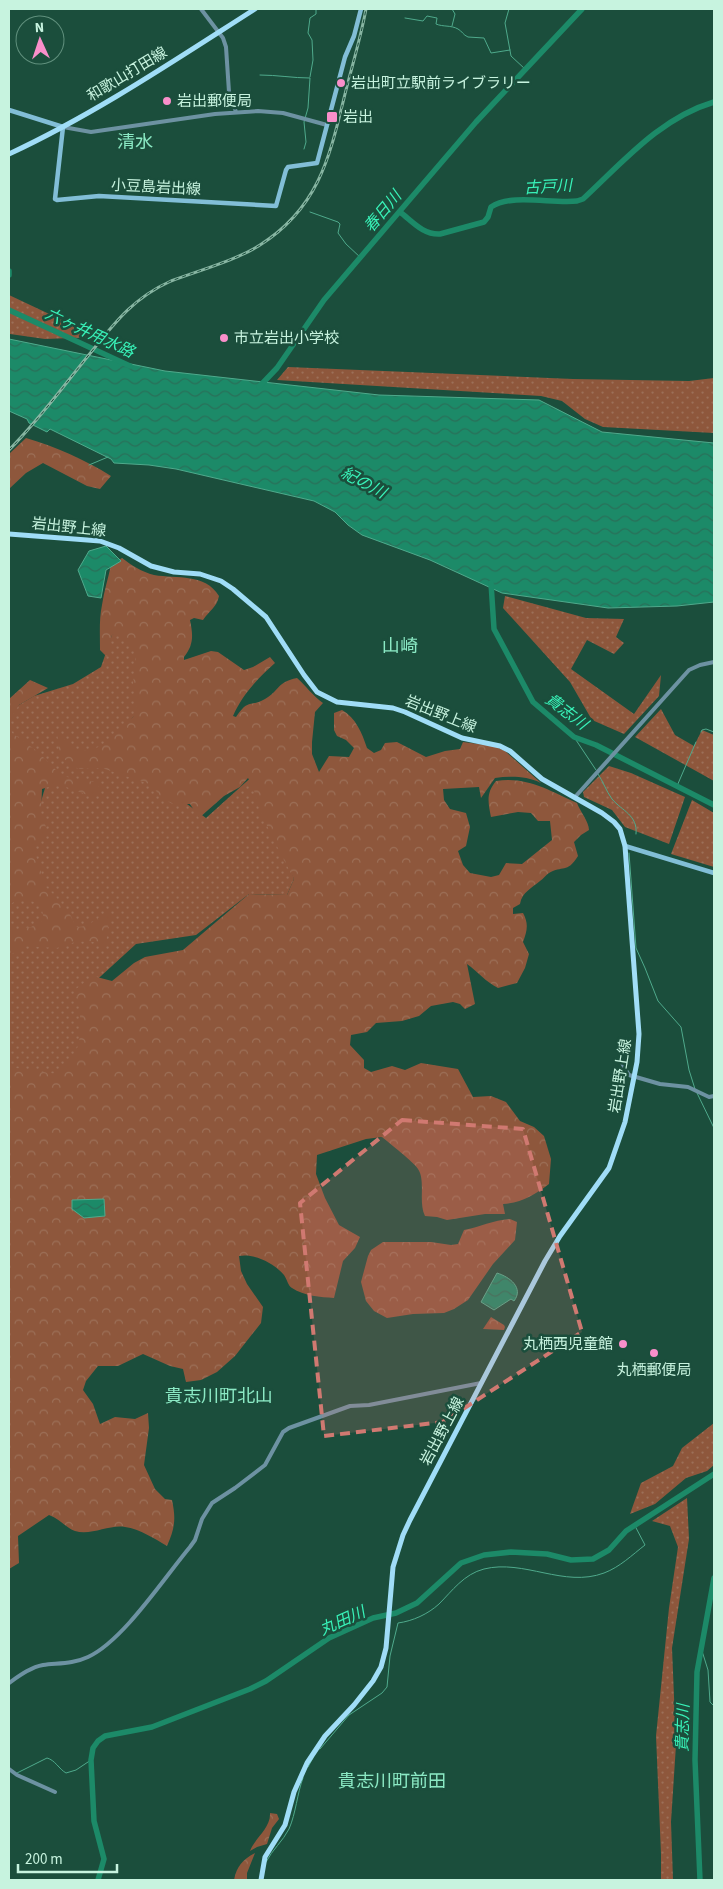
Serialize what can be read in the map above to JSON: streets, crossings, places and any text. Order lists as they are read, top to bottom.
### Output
{
  "streets": {
    "main road": ["和歌山打田線", "小豆島岩出線", "岩出野上線"]
  },
  "crossings": [
    ["和歌山打田線", "小豆島岩出線"]
  ],
  "districts": [
    "清水",
    "山崎",
    "貴志川町北山",
    "貴志川町前田"
  ],
  "water": [
    "古戸川",
    "春日川",
    "六ヶ井用水路",
    "紀の川",
    "貴志川",
    "丸田川"
  ],
  "places": {
    "other": [
      "岩出町立駅前ライブラリー",
      "岩出郵便局",
      "市立岩出小学校",
      "丸栖西児童館",
      "丸栖郵便局"
    ],
    "transit": ["岩出"]
  },
  "scale_bar": "200 m",
  "north": "top"
}
